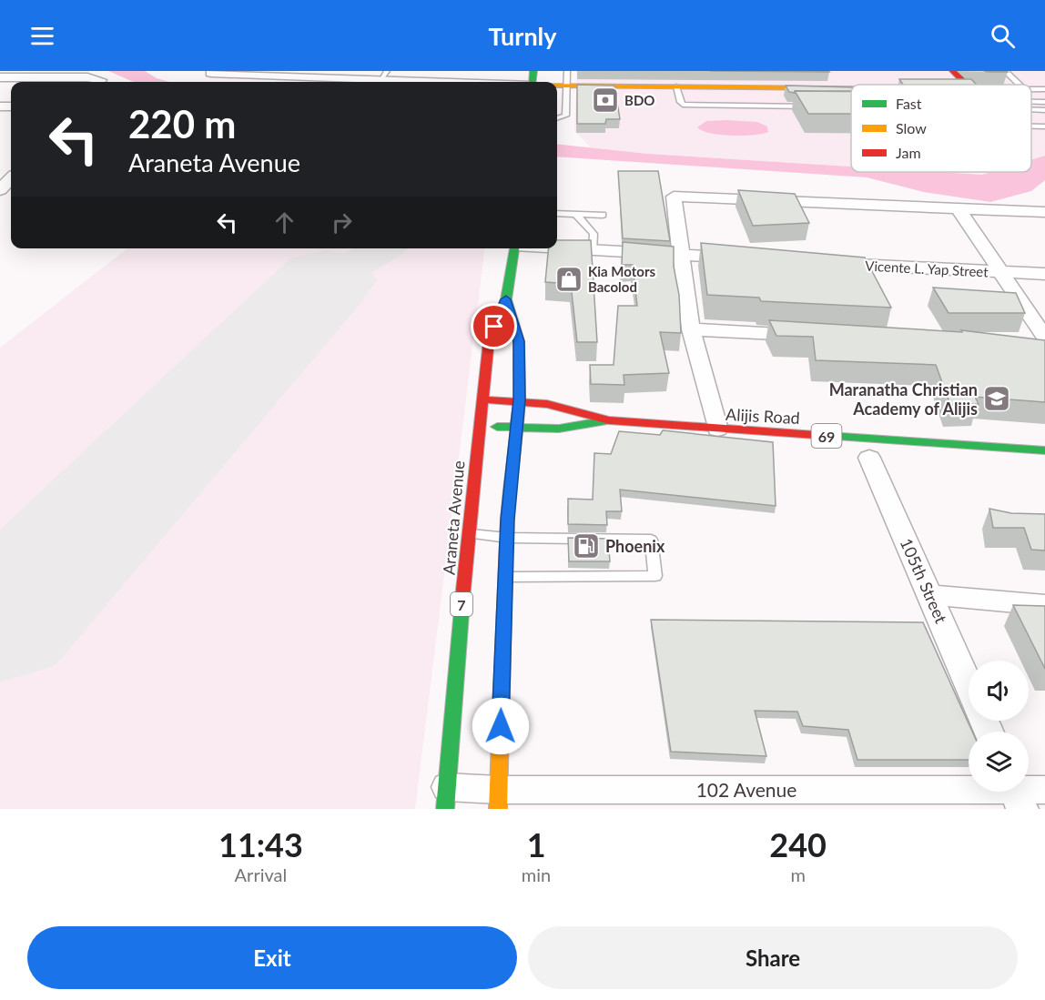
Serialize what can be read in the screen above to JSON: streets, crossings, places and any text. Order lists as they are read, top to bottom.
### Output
{
  "streets": {
    "main road": [
      "Alijis Road",
      "69",
      "Araneta Avenue",
      "7"
    ],
    "street": ["Vicente L. Yap Street", "105th Street", "102 Avenue"]
  },
  "crossings": [
    ["Alijis Road", "Araneta Avenue"],
    ["Araneta Avenue", "102 Avenue"]
  ],
  "places": {
    "bank": ["BDO"],
    "shop": ["Kia Motors Bacolod"],
    "school or university": ["Maranatha Christian Academy of Alijis"],
    "fuel station": ["Phoenix"]
  },
  "legend": ["Fast", "Slow", "Jam"],
  "page": {
    "header": "Turnly",
    "turn": ["220 m", "Araneta Avenue"],
    "eta": [
      "11:43",
      "Arrival",
      "1",
      "min",
      "240",
      "m"
    ],
    "buttons": ["Exit", "Share"]
  }
}
